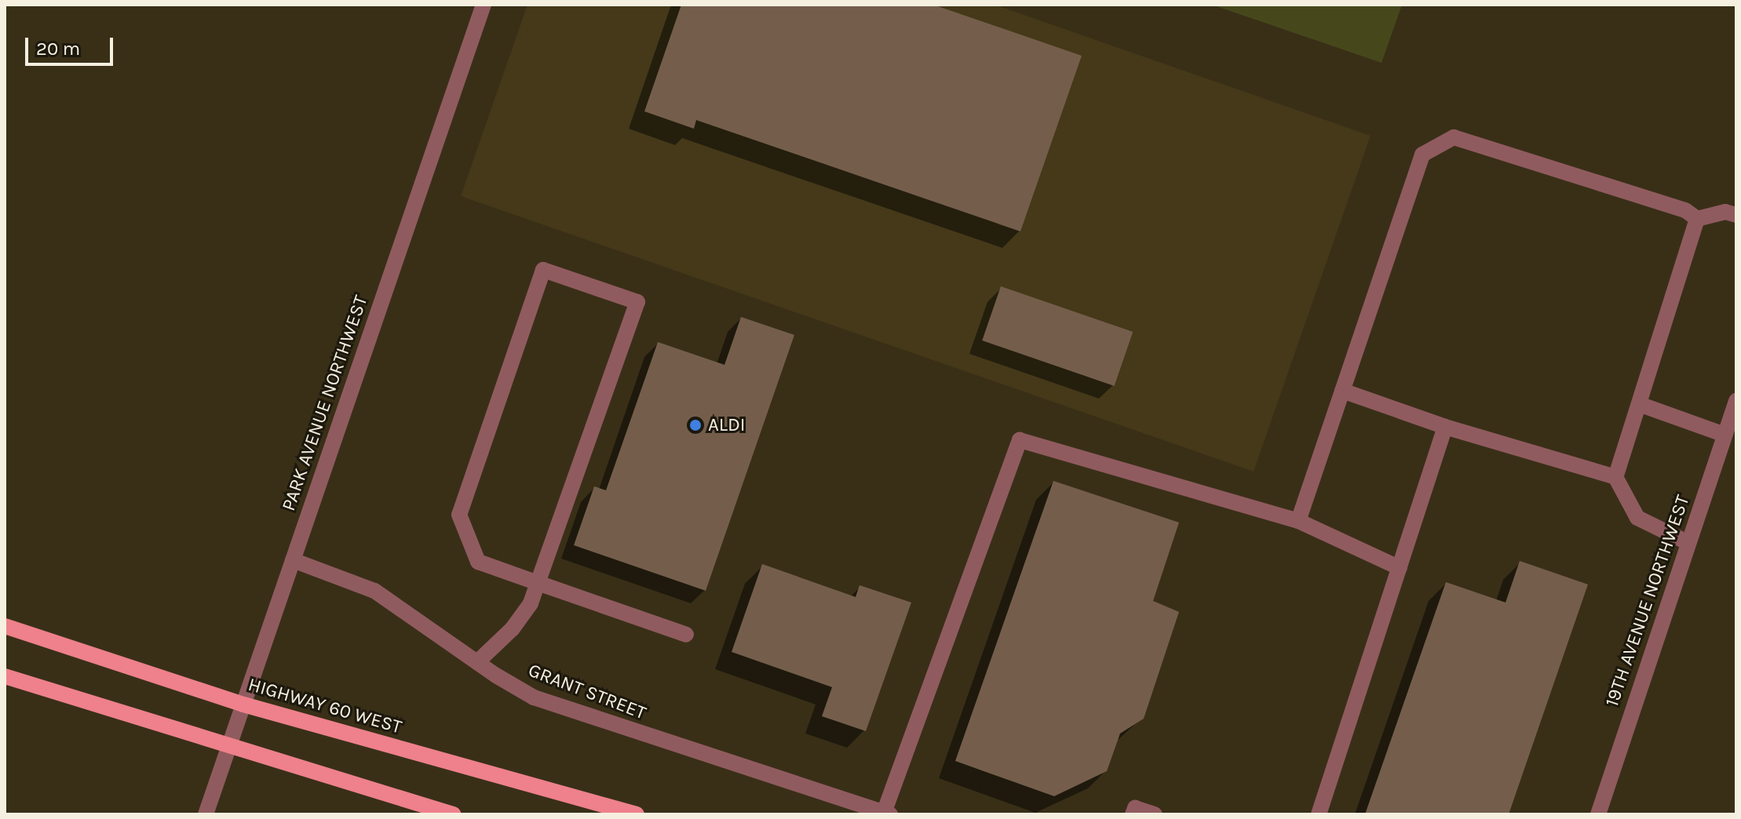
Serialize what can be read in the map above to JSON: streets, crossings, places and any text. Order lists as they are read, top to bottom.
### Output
{
  "streets": {
    "main road": ["HIGHWAY 60 WEST"],
    "street": ["PARK AVENUE NORTHWEST", "19TH AVENUE NORTHWEST", "GRANT STREET"]
  },
  "crossings": [
    ["PARK AVENUE NORTHWEST", "GRANT STREET"],
    ["PARK AVENUE NORTHWEST", "HIGHWAY 60 WEST"]
  ],
  "places": ["ALDI"],
  "scale_bar": "20 m"
}
